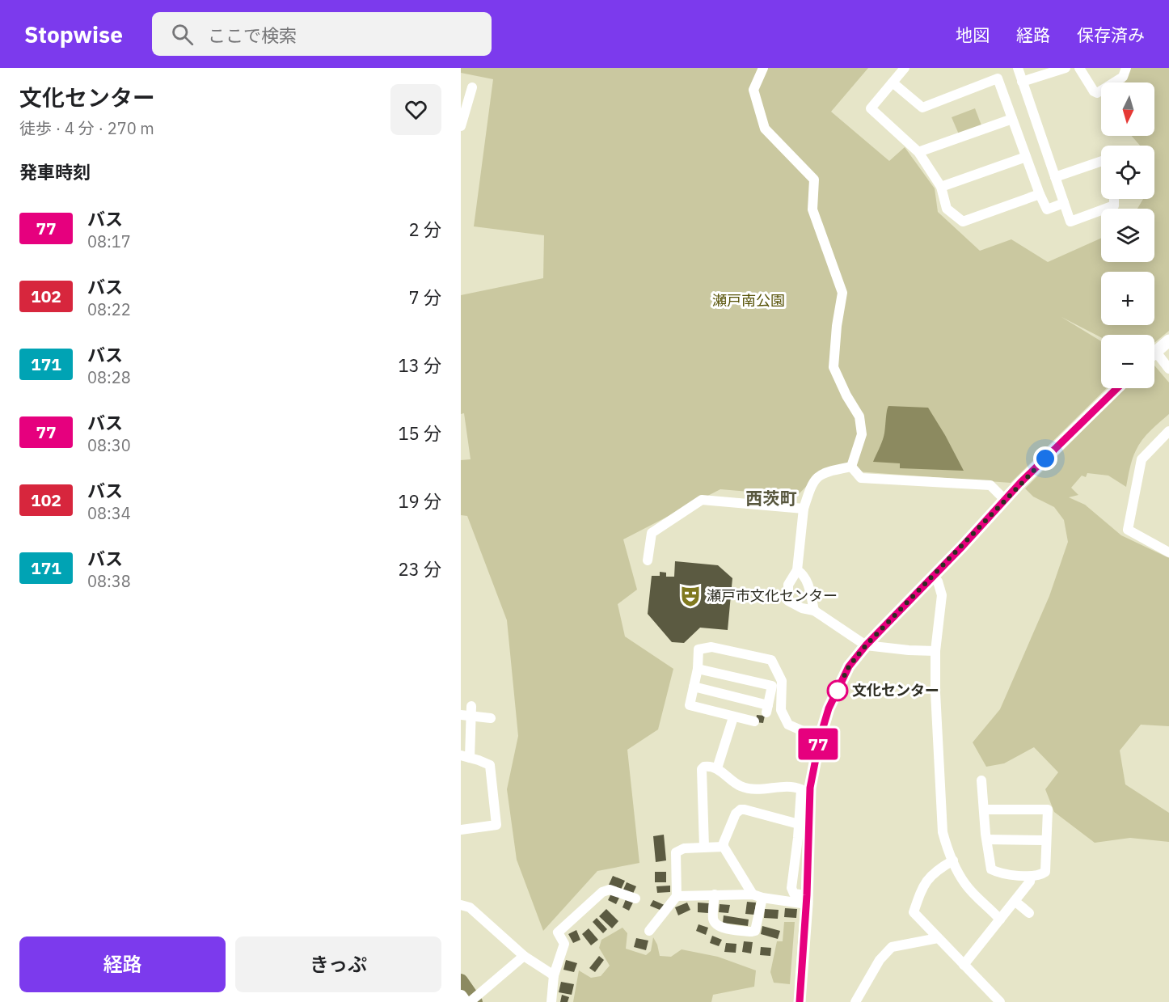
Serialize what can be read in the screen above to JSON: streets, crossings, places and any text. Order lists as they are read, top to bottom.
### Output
{
  "districts": ["西茨町"],
  "parks": ["瀬戸南公園"],
  "places": {
    "theatre": ["瀬戸市文化センター"],
    "other": ["文化センター"]
  },
  "lines": ["bus line 77"],
  "north": "bottom",
  "page": {
    "header": "Stopwise",
    "search": "ここで検索",
    "nav": ["地図", "経路", "保存済み"],
    "heading": [
      ["文化センター", "徒歩 · 4 分 · 270 m"],
      "発車時刻"
    ],
    "on_map": "77",
    "map_buttons": ["+", "−"],
    "list": [
      {
        "mark": "77",
        "name": "バス",
        "note": "08:17",
        "value": "2 分"
      },
      {
        "mark": "102",
        "name": "バス",
        "note": "08:22",
        "value": "7 分"
      },
      {
        "mark": "171",
        "name": "バス",
        "note": "08:28",
        "value": "13 分"
      },
      {
        "mark": "77",
        "name": "バス",
        "note": "08:30",
        "value": "15 分"
      },
      {
        "mark": "102",
        "name": "バス",
        "note": "08:34",
        "value": "19 分"
      },
      {
        "mark": "171",
        "name": "バス",
        "note": "08:38",
        "value": "23 分"
      }
    ],
    "buttons": ["経路", "きっぷ"]
  }
}
